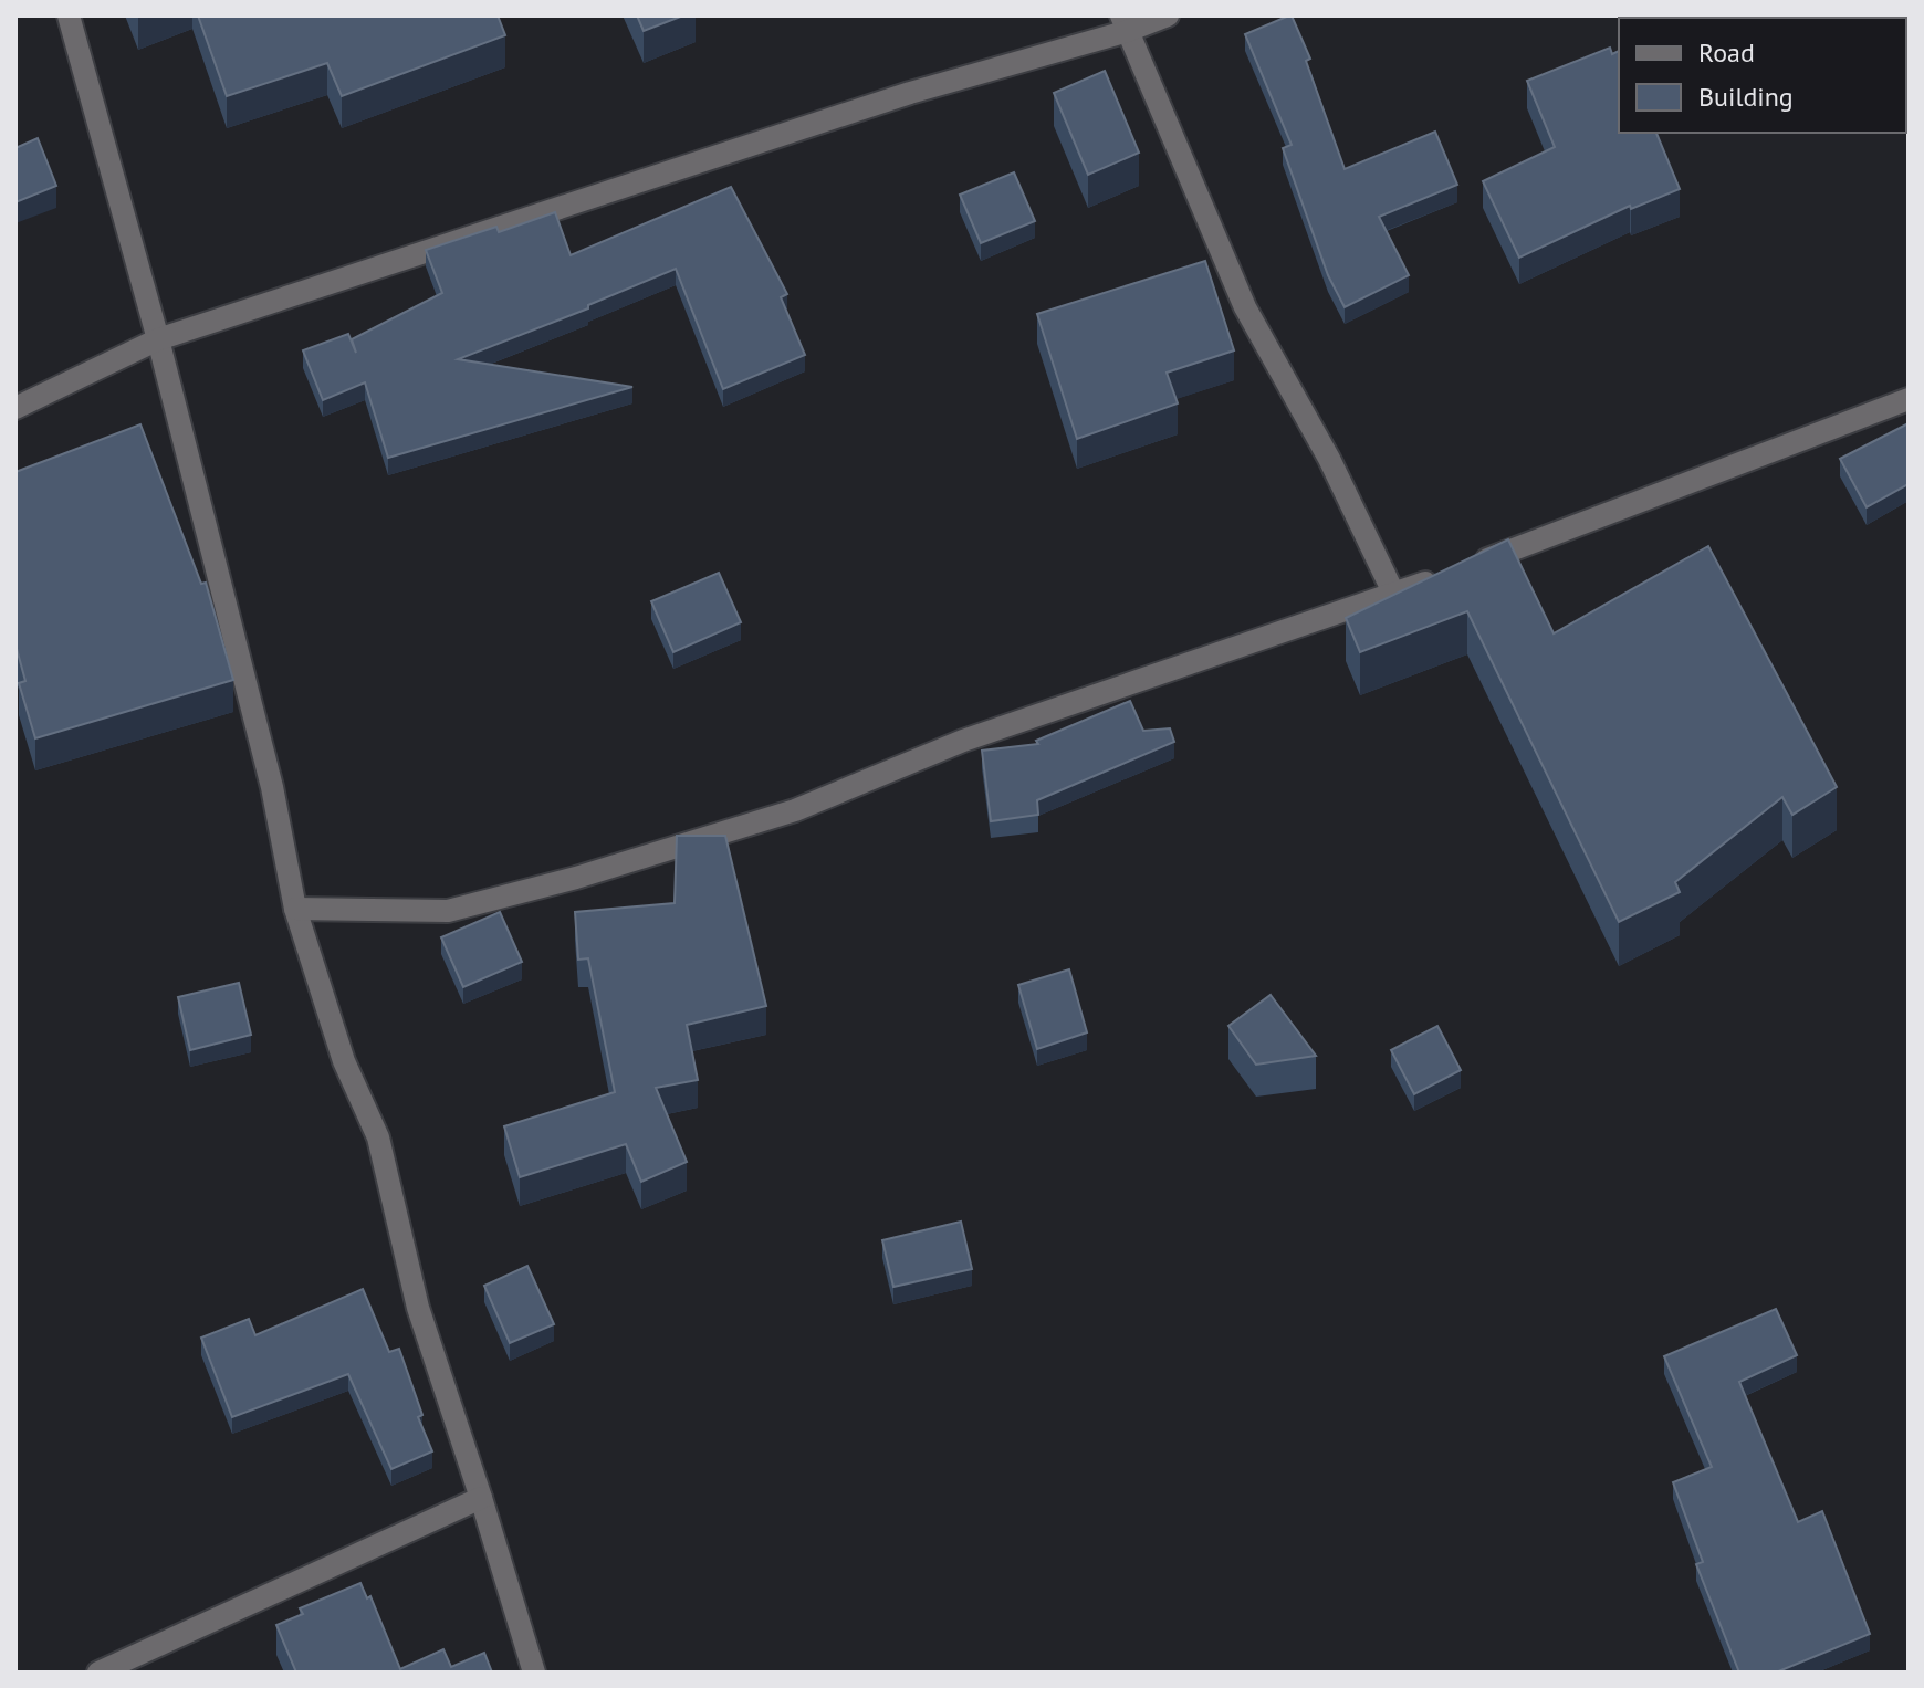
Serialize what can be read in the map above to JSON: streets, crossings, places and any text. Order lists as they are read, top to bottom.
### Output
{
  "legend": ["Road", "Building"]
}
